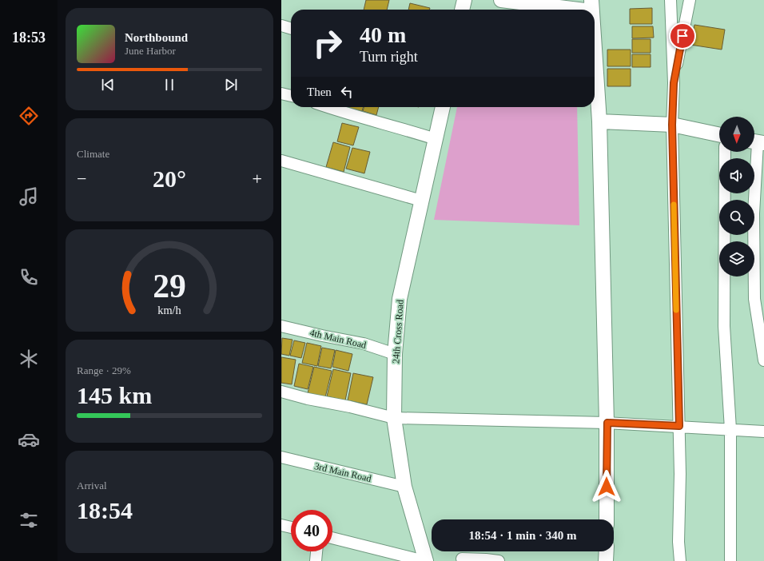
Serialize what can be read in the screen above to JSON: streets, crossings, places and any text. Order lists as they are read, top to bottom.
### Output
{
  "streets": {
    "street": ["24th Cross Road", "4th Main Road", "3rd Main Road"]
  },
  "crossings": [
    ["24th Cross Road", "4th Main Road"],
    ["24th Cross Road", "3rd Main Road"]
  ],
  "north": "bottom",
  "page": {
    "tabs": "18:53",
    "turn": ["40 m", "Turn right"],
    "song": ["Northbound", "June Harbor"],
    "then": "Then",
    "tile": [
      "Climate",
      ["Range · 29%", "145 km"],
      ["Arrival", "18:54"]
    ],
    "heat": ["−", "20°", "+"],
    "limit": "40",
    "trip": "18:54 · 1 min · 340 m",
    "gauge": ["29", "km/h"]
  }
}
